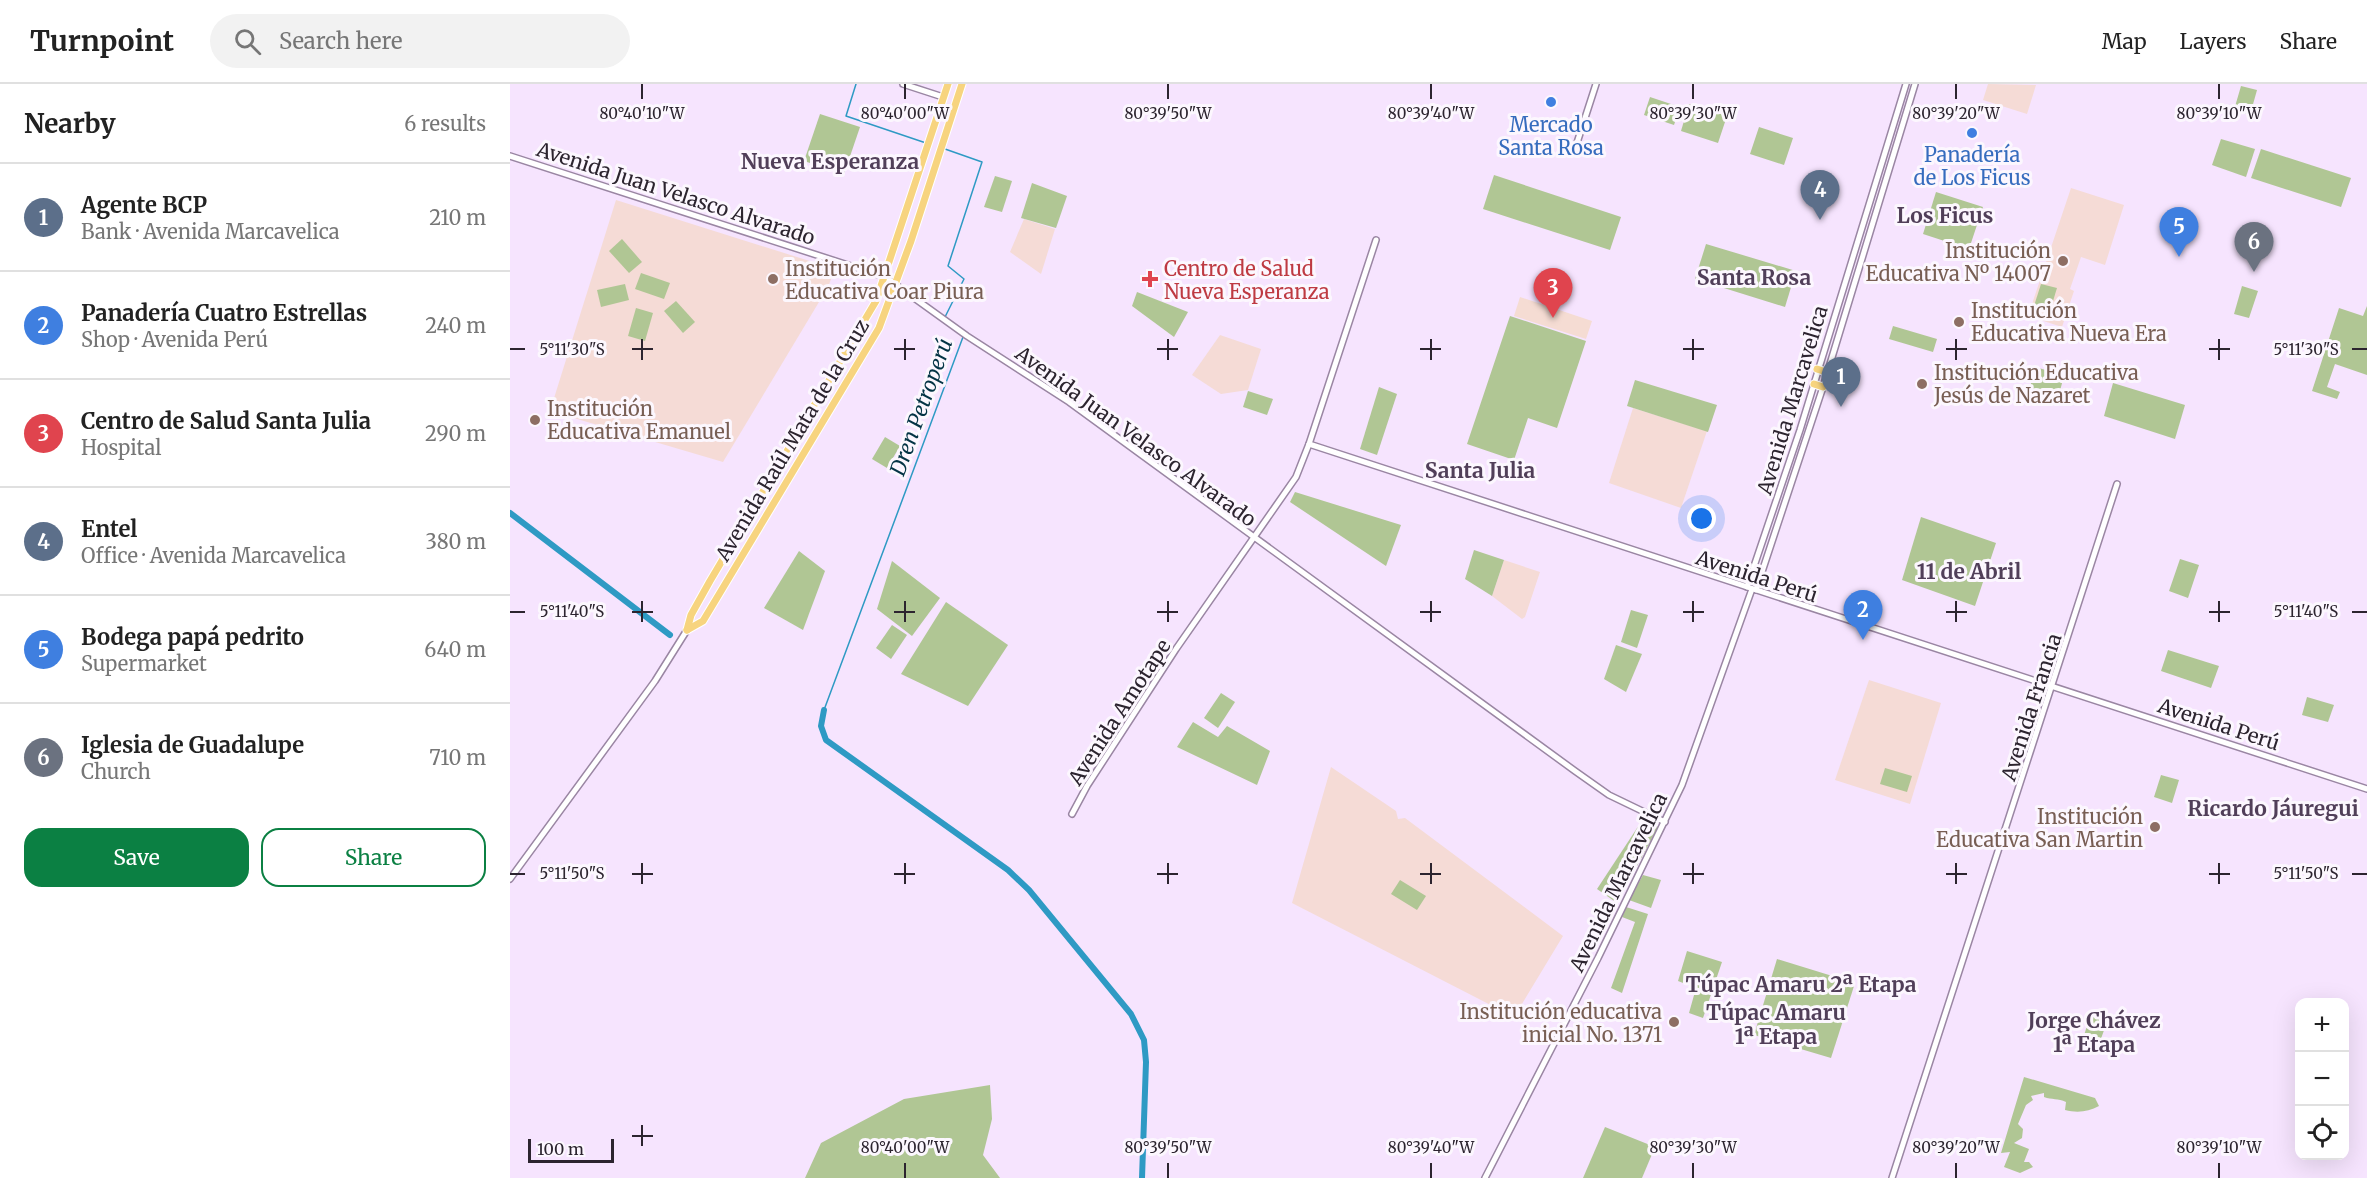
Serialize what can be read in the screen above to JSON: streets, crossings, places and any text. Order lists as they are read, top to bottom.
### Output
{
  "streets": {
    "main road": ["Avenida Raúl Mata de la Cruz"],
    "street": [
      "Avenida Juan Velasco Alvarado",
      "Avenida Marcavelica",
      "Avenida Perú",
      "Avenida Francia",
      "Avenida Amotape"
    ]
  },
  "crossings": [
    ["Avenida Juan Velasco Alvarado", "Avenida Marcavelica"],
    ["Avenida Juan Velasco Alvarado", "Avenida Raúl Mata de la Cruz"],
    ["Avenida Juan Velasco Alvarado", "Avenida Amotape"],
    ["Avenida Marcavelica", "Avenida Perú"],
    ["Avenida Perú", "Avenida Francia"],
    ["Avenida Perú", "Avenida Amotape"]
  ],
  "districts": [
    "Nueva Esperanza",
    "Los Ficus",
    "Santa Rosa",
    "Santa Julia",
    "11 de Abril",
    "Ricardo Jáuregui",
    "Túpac Amaru 2ª Etapa",
    "Túpac Amaru 1ª Etapa",
    "Jorge Chávez 1ª Etapa"
  ],
  "water": ["Dren Petroperú"],
  "places": {
    "other": [
      "Mercado Santa Rosa",
      "Panadería de Los Ficus",
      "Institución Educativa Nº 14007",
      "Institución Educativa Coar Piura",
      "Institución Educativa Nueva Era",
      "Institución Educativa Jesús de Nazaret",
      "Institución Educativa Emanuel",
      "Institución Educativa San Martin",
      "Institución educativa inicial No. 1371"
    ],
    "health": ["Centro de Salud Nueva Esperanza"]
  },
  "scale_bar": "100 m",
  "page": {
    "header": "Turnpoint",
    "search": "Search here",
    "nav": ["Map", "Layers", "Share"],
    "heading": ["Nearby", "6 results"],
    "list": [
      {
        "mark": "1",
        "name": "Agente BCP",
        "note": "Bank · Avenida Marcavelica",
        "value": "210 m"
      },
      {
        "mark": "2",
        "name": "Panadería Cuatro Estrellas",
        "note": "Shop · Avenida Perú",
        "value": "240 m"
      },
      {
        "mark": "3",
        "name": "Centro de Salud Santa Julia",
        "note": "Hospital",
        "value": "290 m"
      },
      {
        "mark": "4",
        "name": "Entel",
        "note": "Office · Avenida Marcavelica",
        "value": "380 m"
      },
      {
        "mark": "5",
        "name": "Bodega papá pedrito",
        "note": "Supermarket",
        "value": "640 m"
      },
      {
        "mark": "6",
        "name": "Iglesia de Guadalupe",
        "note": "Church",
        "value": "710 m"
      }
    ],
    "pins": [
      "4",
      "5",
      "6",
      "3",
      "1",
      "2"
    ],
    "buttons": ["Save", "Share"],
    "map_buttons": ["+", "−"],
    "scale": "100 m"
  },
  "coordinates": [
    "80°40'10\"W",
    "80°40'00\"W",
    "80°39'50\"W",
    "80°39'40\"W",
    "80°39'30\"W",
    "80°39'20\"W",
    "80°39'10\"W",
    "5°11'30\"S",
    "5°11'40\"S",
    "5°11'50\"S"
  ]
}
